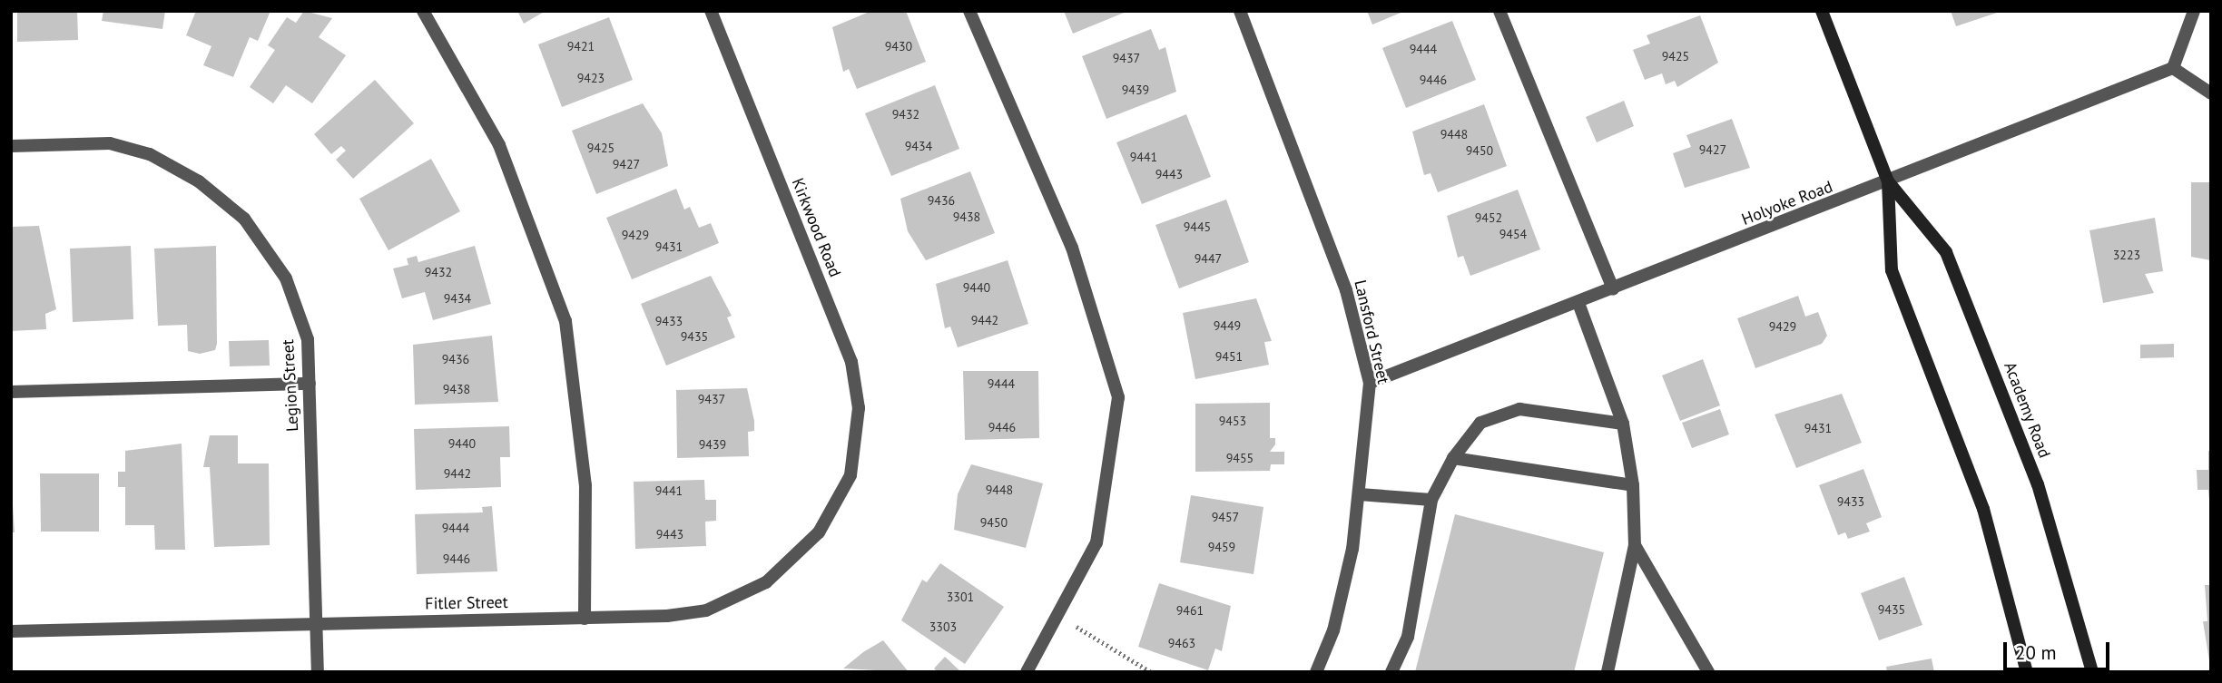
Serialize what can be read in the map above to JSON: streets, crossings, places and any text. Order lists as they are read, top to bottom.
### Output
{
  "streets": {
    "main road": ["Academy Road"],
    "street": [
      "Holyoke Road",
      "Kirkwood Road",
      "Lansford Street",
      "Legion Street",
      "Fitler Street"
    ]
  },
  "crossings": [
    ["Holyoke Road", "Lansford Street"],
    ["Holyoke Road", "Academy Road"],
    ["Kirkwood Road", "Fitler Street"],
    ["Legion Street", "Fitler Street"]
  ],
  "house_numbers": [
    "9421",
    "9430",
    "9444",
    "9425",
    "9437",
    "9423",
    "9446",
    "9439",
    "9432",
    "9448",
    "9434",
    "9425",
    "9427",
    "9450",
    "9441",
    "9427",
    "9443",
    "9436",
    "9438",
    "9452",
    "9445",
    "9454",
    "9429",
    "9431",
    "3223",
    "9447",
    "9432",
    "9440",
    "9434",
    "9442",
    "9433",
    "9449",
    "9429",
    "9435",
    "9451",
    "9436",
    "9444",
    "9438",
    "9437",
    "9453",
    "9446",
    "9431",
    "9440",
    "9439",
    "9455",
    "9442",
    "9448",
    "9441",
    "9433",
    "9457",
    "9450",
    "9444",
    "9443",
    "9459",
    "9446",
    "3301",
    "9435",
    "9461",
    "3303",
    "9463"
  ],
  "scale_bar": "20 m"
}
